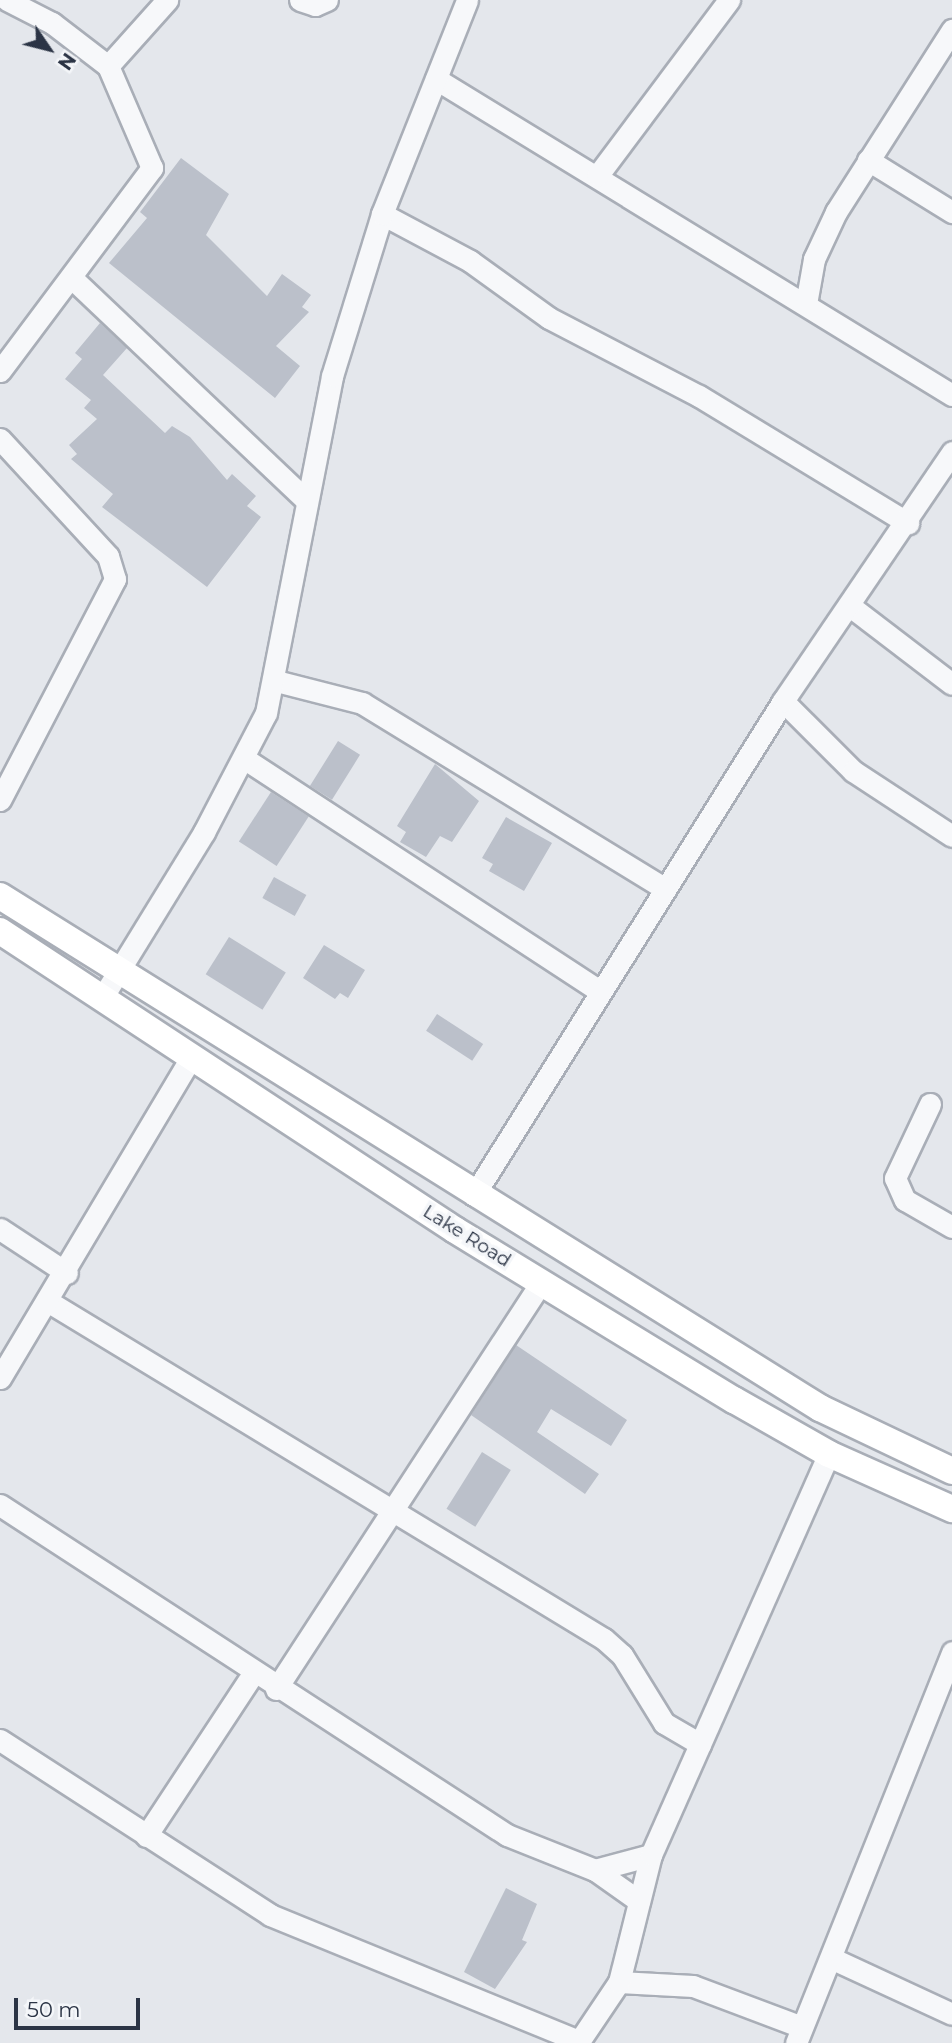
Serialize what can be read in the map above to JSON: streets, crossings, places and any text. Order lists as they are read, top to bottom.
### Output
{
  "streets": {
    "main road": ["Lake Road"]
  },
  "scale_bar": "50 m",
  "north": "bottom right"
}
